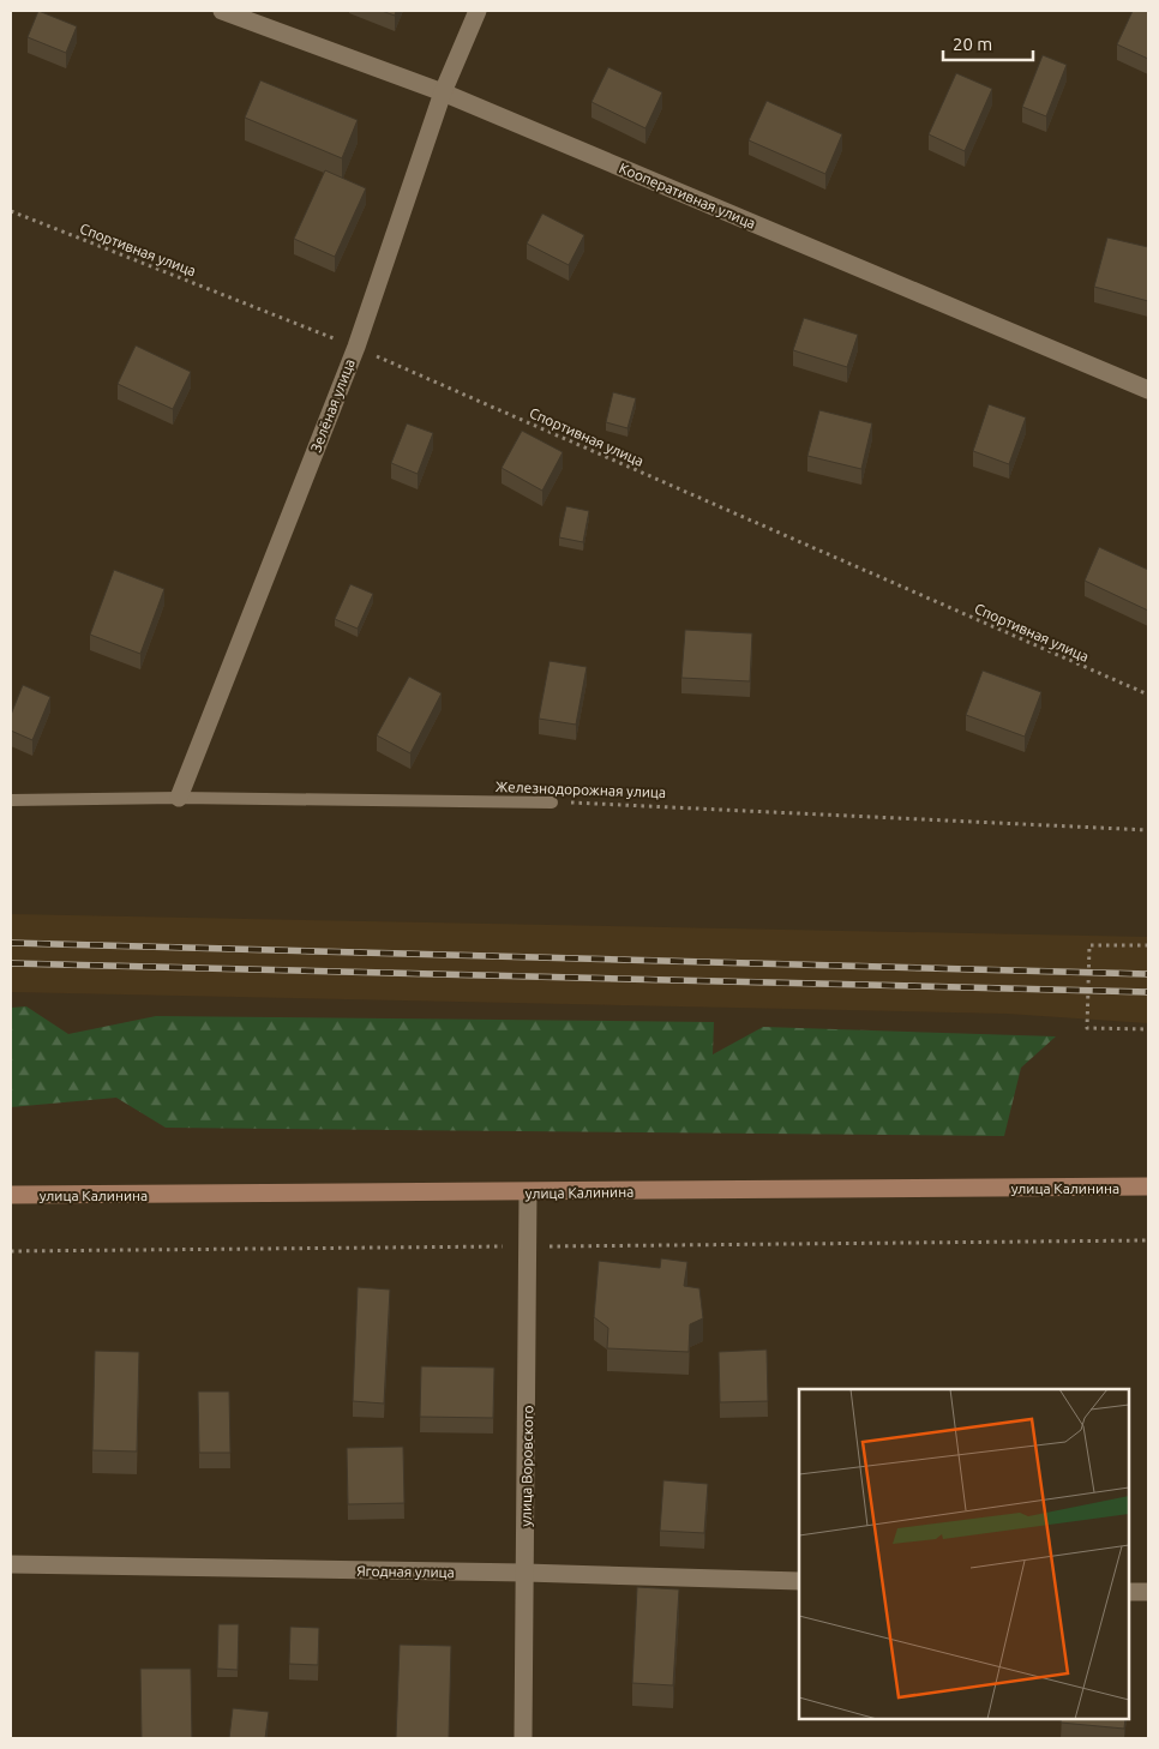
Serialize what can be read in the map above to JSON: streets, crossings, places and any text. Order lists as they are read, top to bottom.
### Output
{
  "streets": {
    "main road": ["улица Калинина"],
    "street": [
      "Кооперативная улица",
      "Зелёная улица",
      "улица Воровского",
      "Ягодная улица"
    ],
    "lane": ["Железнодорожная улица"],
    "path": ["Спортивная улица"]
  },
  "crossings": [
    ["Кооперативная улица", "Зелёная улица"],
    ["Спортивная улица", "Зелёная улица"],
    ["Зелёная улица", "Железнодорожная улица"],
    ["улица Калинина", "улица Воровского"],
    ["улица Воровского", "Ягодная улица"]
  ],
  "scale_bar": "20 m"
}
